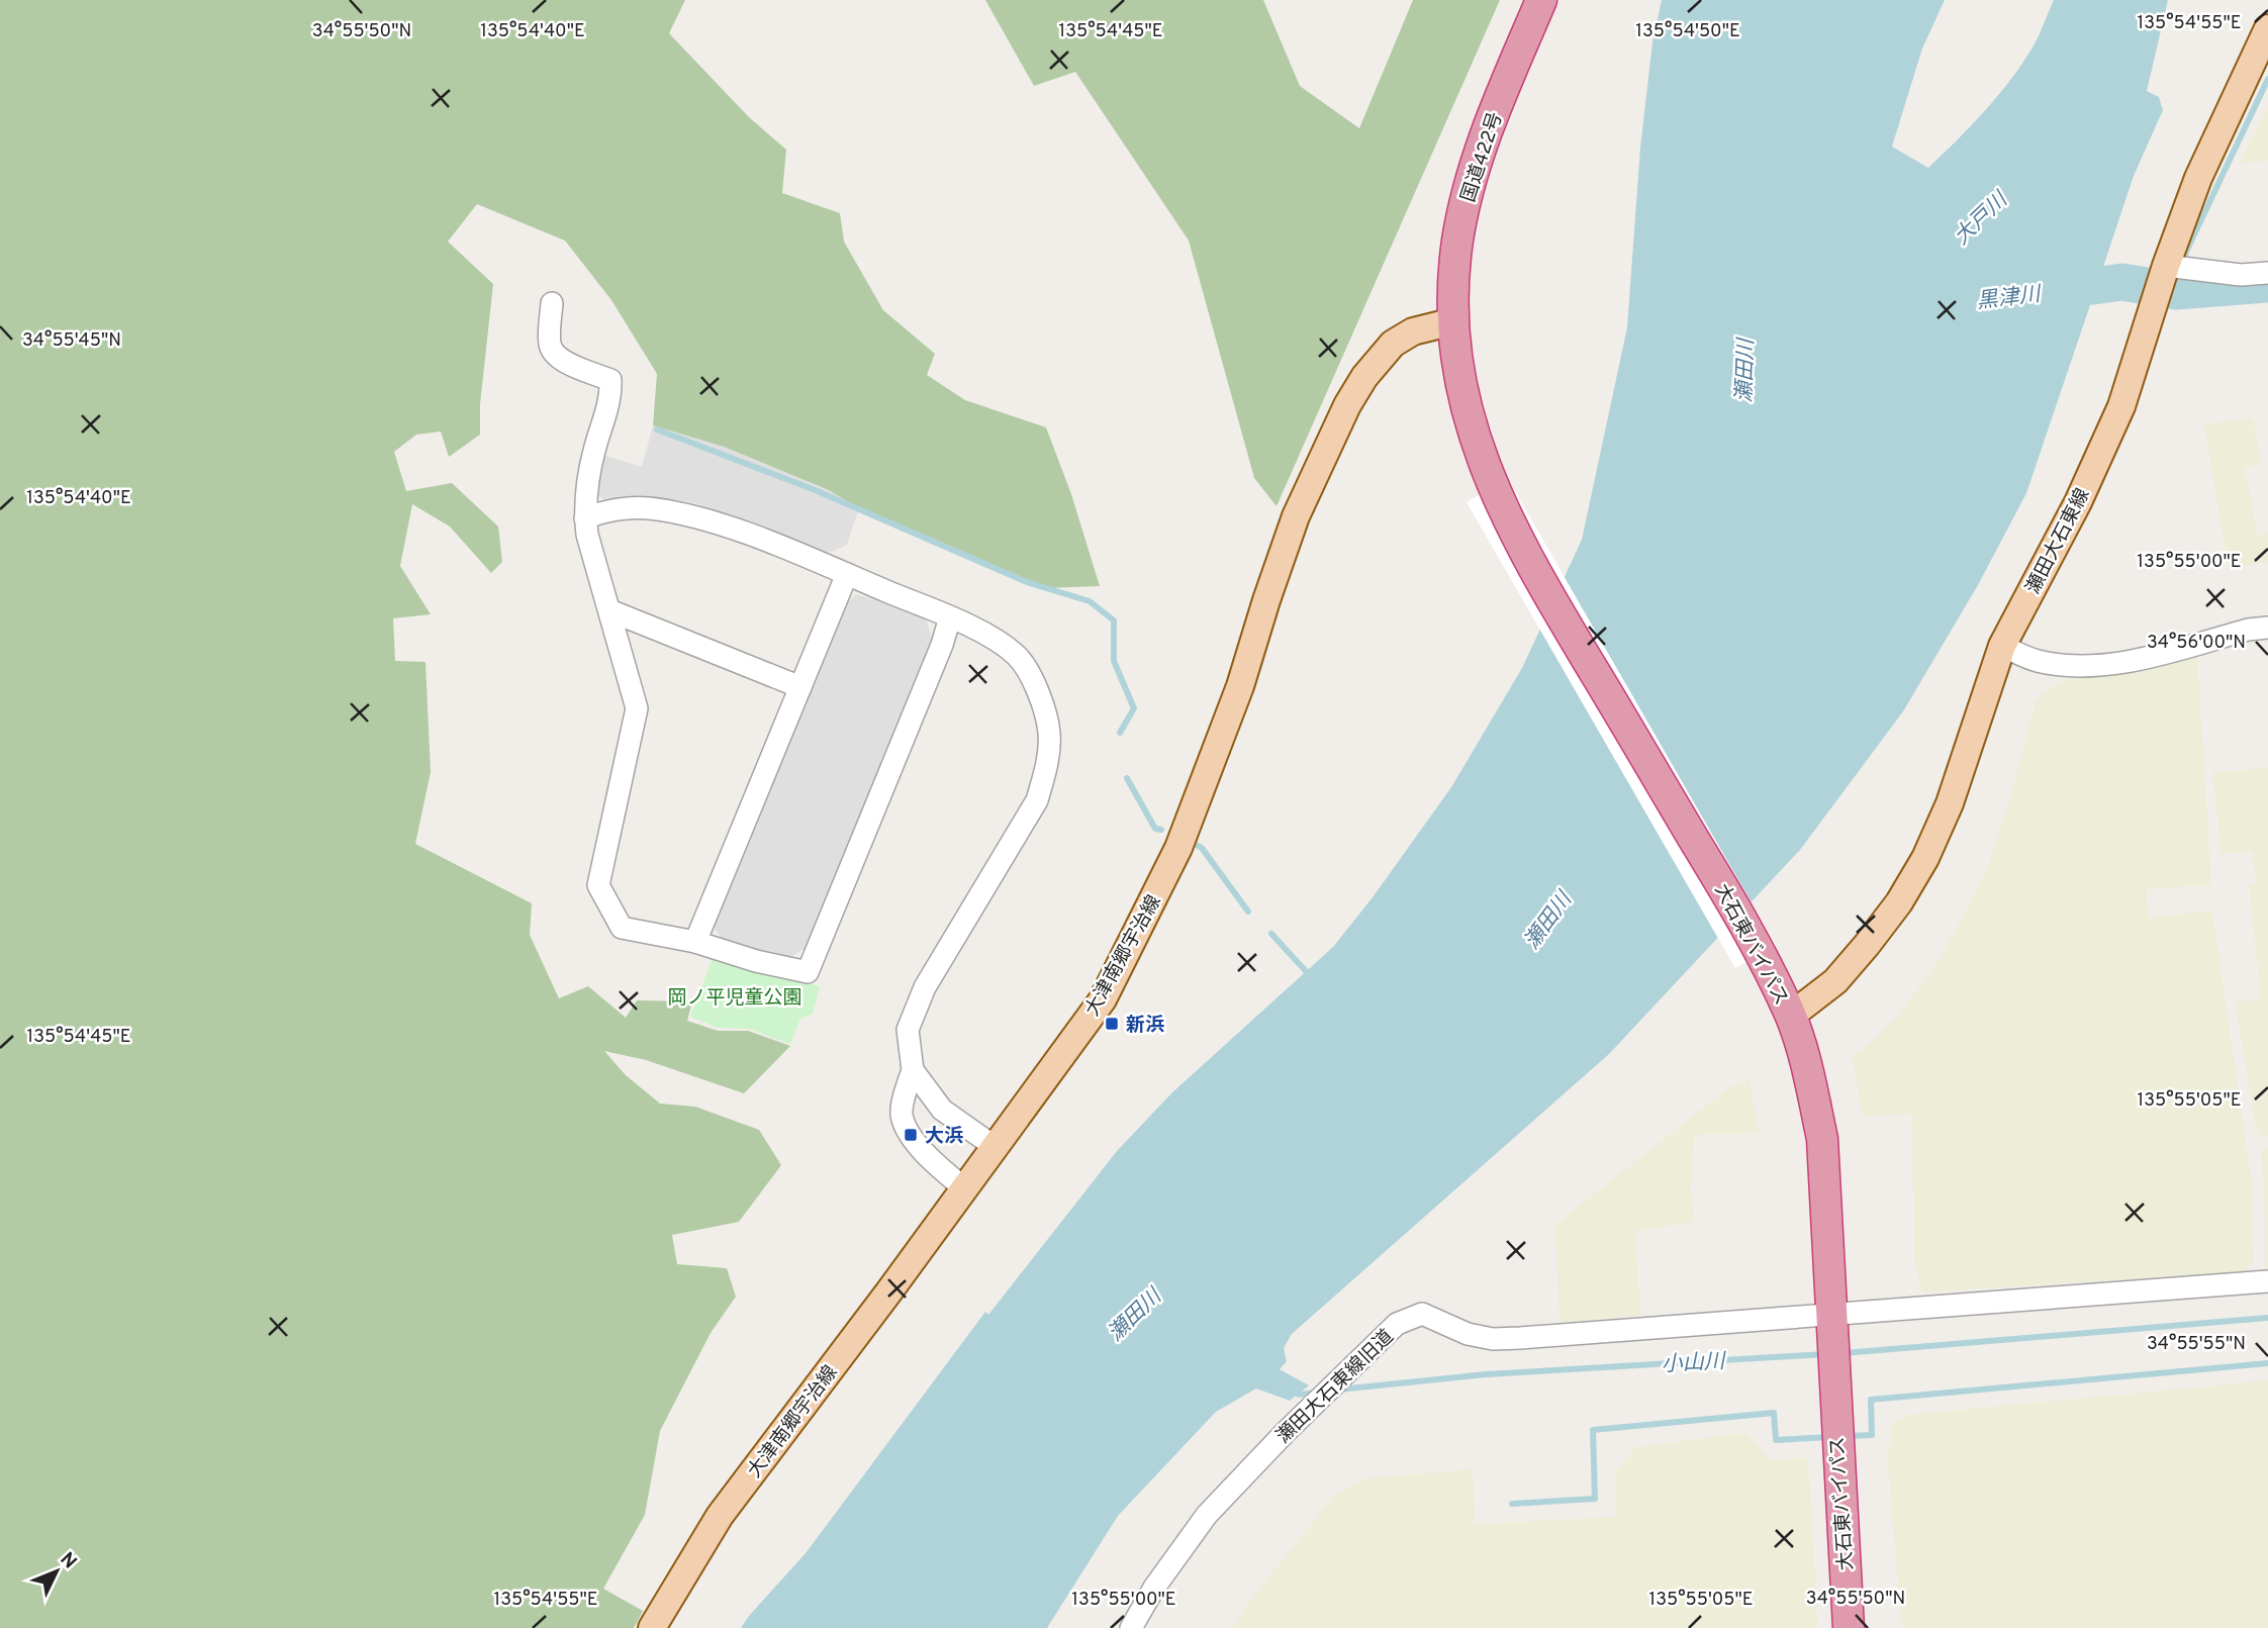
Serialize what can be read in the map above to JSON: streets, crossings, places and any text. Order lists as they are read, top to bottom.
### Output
{
  "streets": {
    "highway": ["国道422号", "大石東バイパス"],
    "main road": ["瀬田大石東線", "大津南郷宇治線"],
    "street": ["瀬田大石東線旧道"]
  },
  "crossings": [
    ["国道422号", "大石東バイパス"],
    ["国道422号", "大津南郷宇治線"],
    ["瀬田大石東線", "大石東バイパス"],
    ["大石東バイパス", "大津南郷宇治線"],
    ["大石東バイパス", "瀬田大石東線旧道"]
  ],
  "water": [
    "大戸川",
    "黒津川",
    "瀬田川",
    "小山川"
  ],
  "parks": ["岡ノ平児童公園"],
  "places": {
    "transit": ["新浜", "大浜"]
  },
  "north": "top right",
  "coordinates": [
    "135°54'55\"E",
    "135°54'40\"E",
    "135°54'45\"E",
    "135°54'50\"E",
    "34°55'50\"N",
    "34°55'45\"N",
    "135°55'00\"E",
    "34°56'00\"N",
    "135°55'05\"E",
    "34°55'55\"N"
  ]
}
